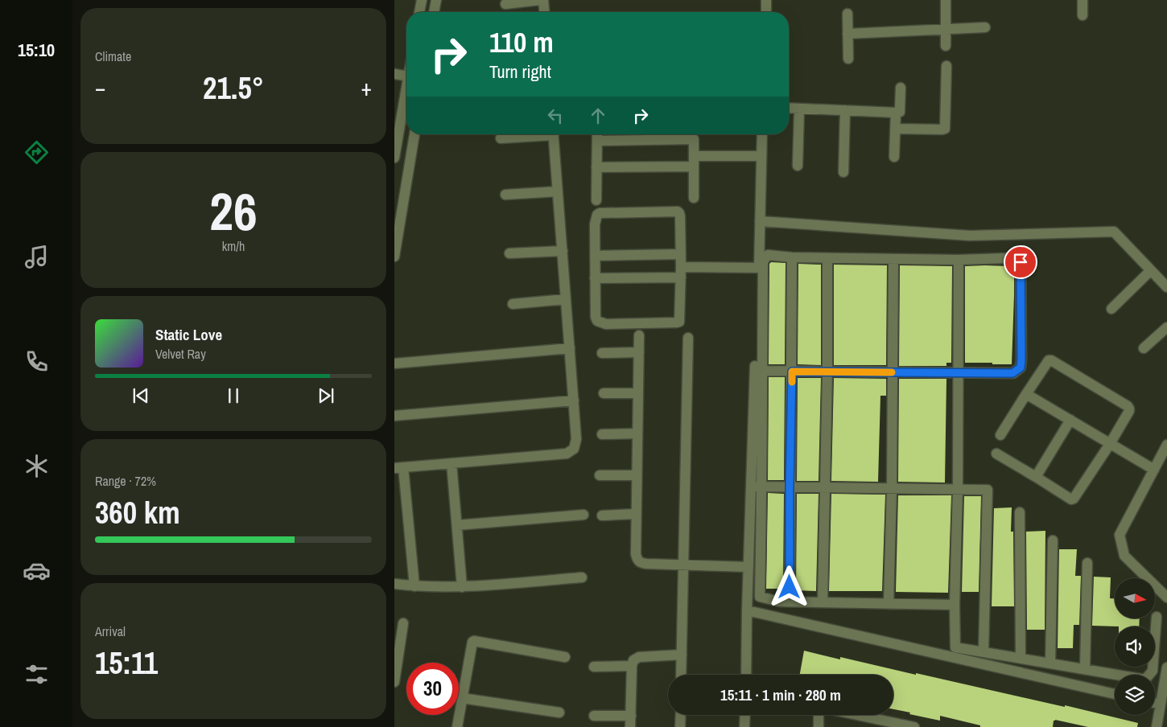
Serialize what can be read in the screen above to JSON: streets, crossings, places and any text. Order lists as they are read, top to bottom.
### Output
{
  "north": "right",
  "page": {
    "tabs": "15:10",
    "tile": [
      "Climate",
      ["26", "km/h"],
      ["Range · 72%", "360 km"],
      ["Arrival", "15:11"]
    ],
    "turn": ["110 m", "Turn right"],
    "heat": ["−", "21.5°", "+"],
    "song": ["Static Love", "Velvet Ray"],
    "limit": "30",
    "trip": "15:11 · 1 min · 280 m"
  }
}
